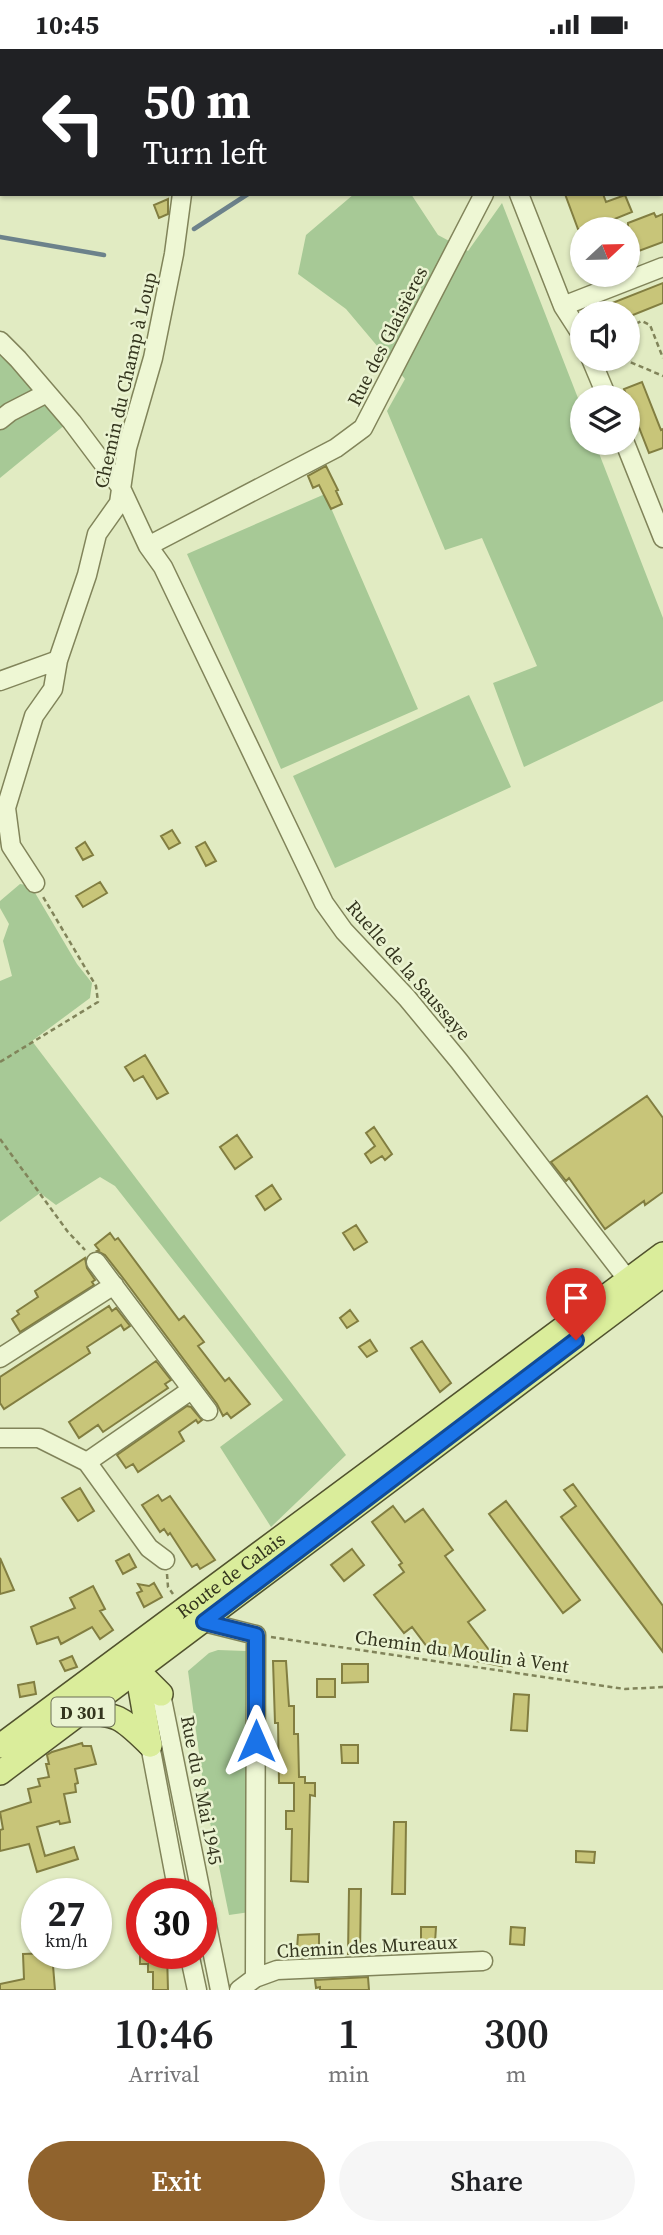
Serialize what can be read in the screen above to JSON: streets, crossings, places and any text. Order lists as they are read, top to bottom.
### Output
{
  "streets": {
    "main road": ["Route de Calais", "D 301"],
    "street": [
      "Rue des Glaisières",
      "Chemin du Champ à Loup",
      "Ruelle de la Saussaye",
      "Rue du 8 Mai 1945",
      "Chemin des Mureaux"
    ],
    "path": ["Chemin du Moulin à Vent"]
  },
  "crossings": [
    ["Rue des Glaisières", "Ruelle de la Saussaye"],
    ["Chemin du Champ à Loup", "Ruelle de la Saussaye"],
    ["Ruelle de la Saussaye", "Route de Calais"]
  ],
  "north": "right",
  "page": {
    "status": "10:45",
    "turn": ["50 m", "Turn left"],
    "speed": "27 km/h",
    "limit": "30",
    "eta": [
      "10:46",
      "Arrival",
      "1",
      "min",
      "300",
      "m"
    ],
    "buttons": ["Exit", "Share"]
  }
}
